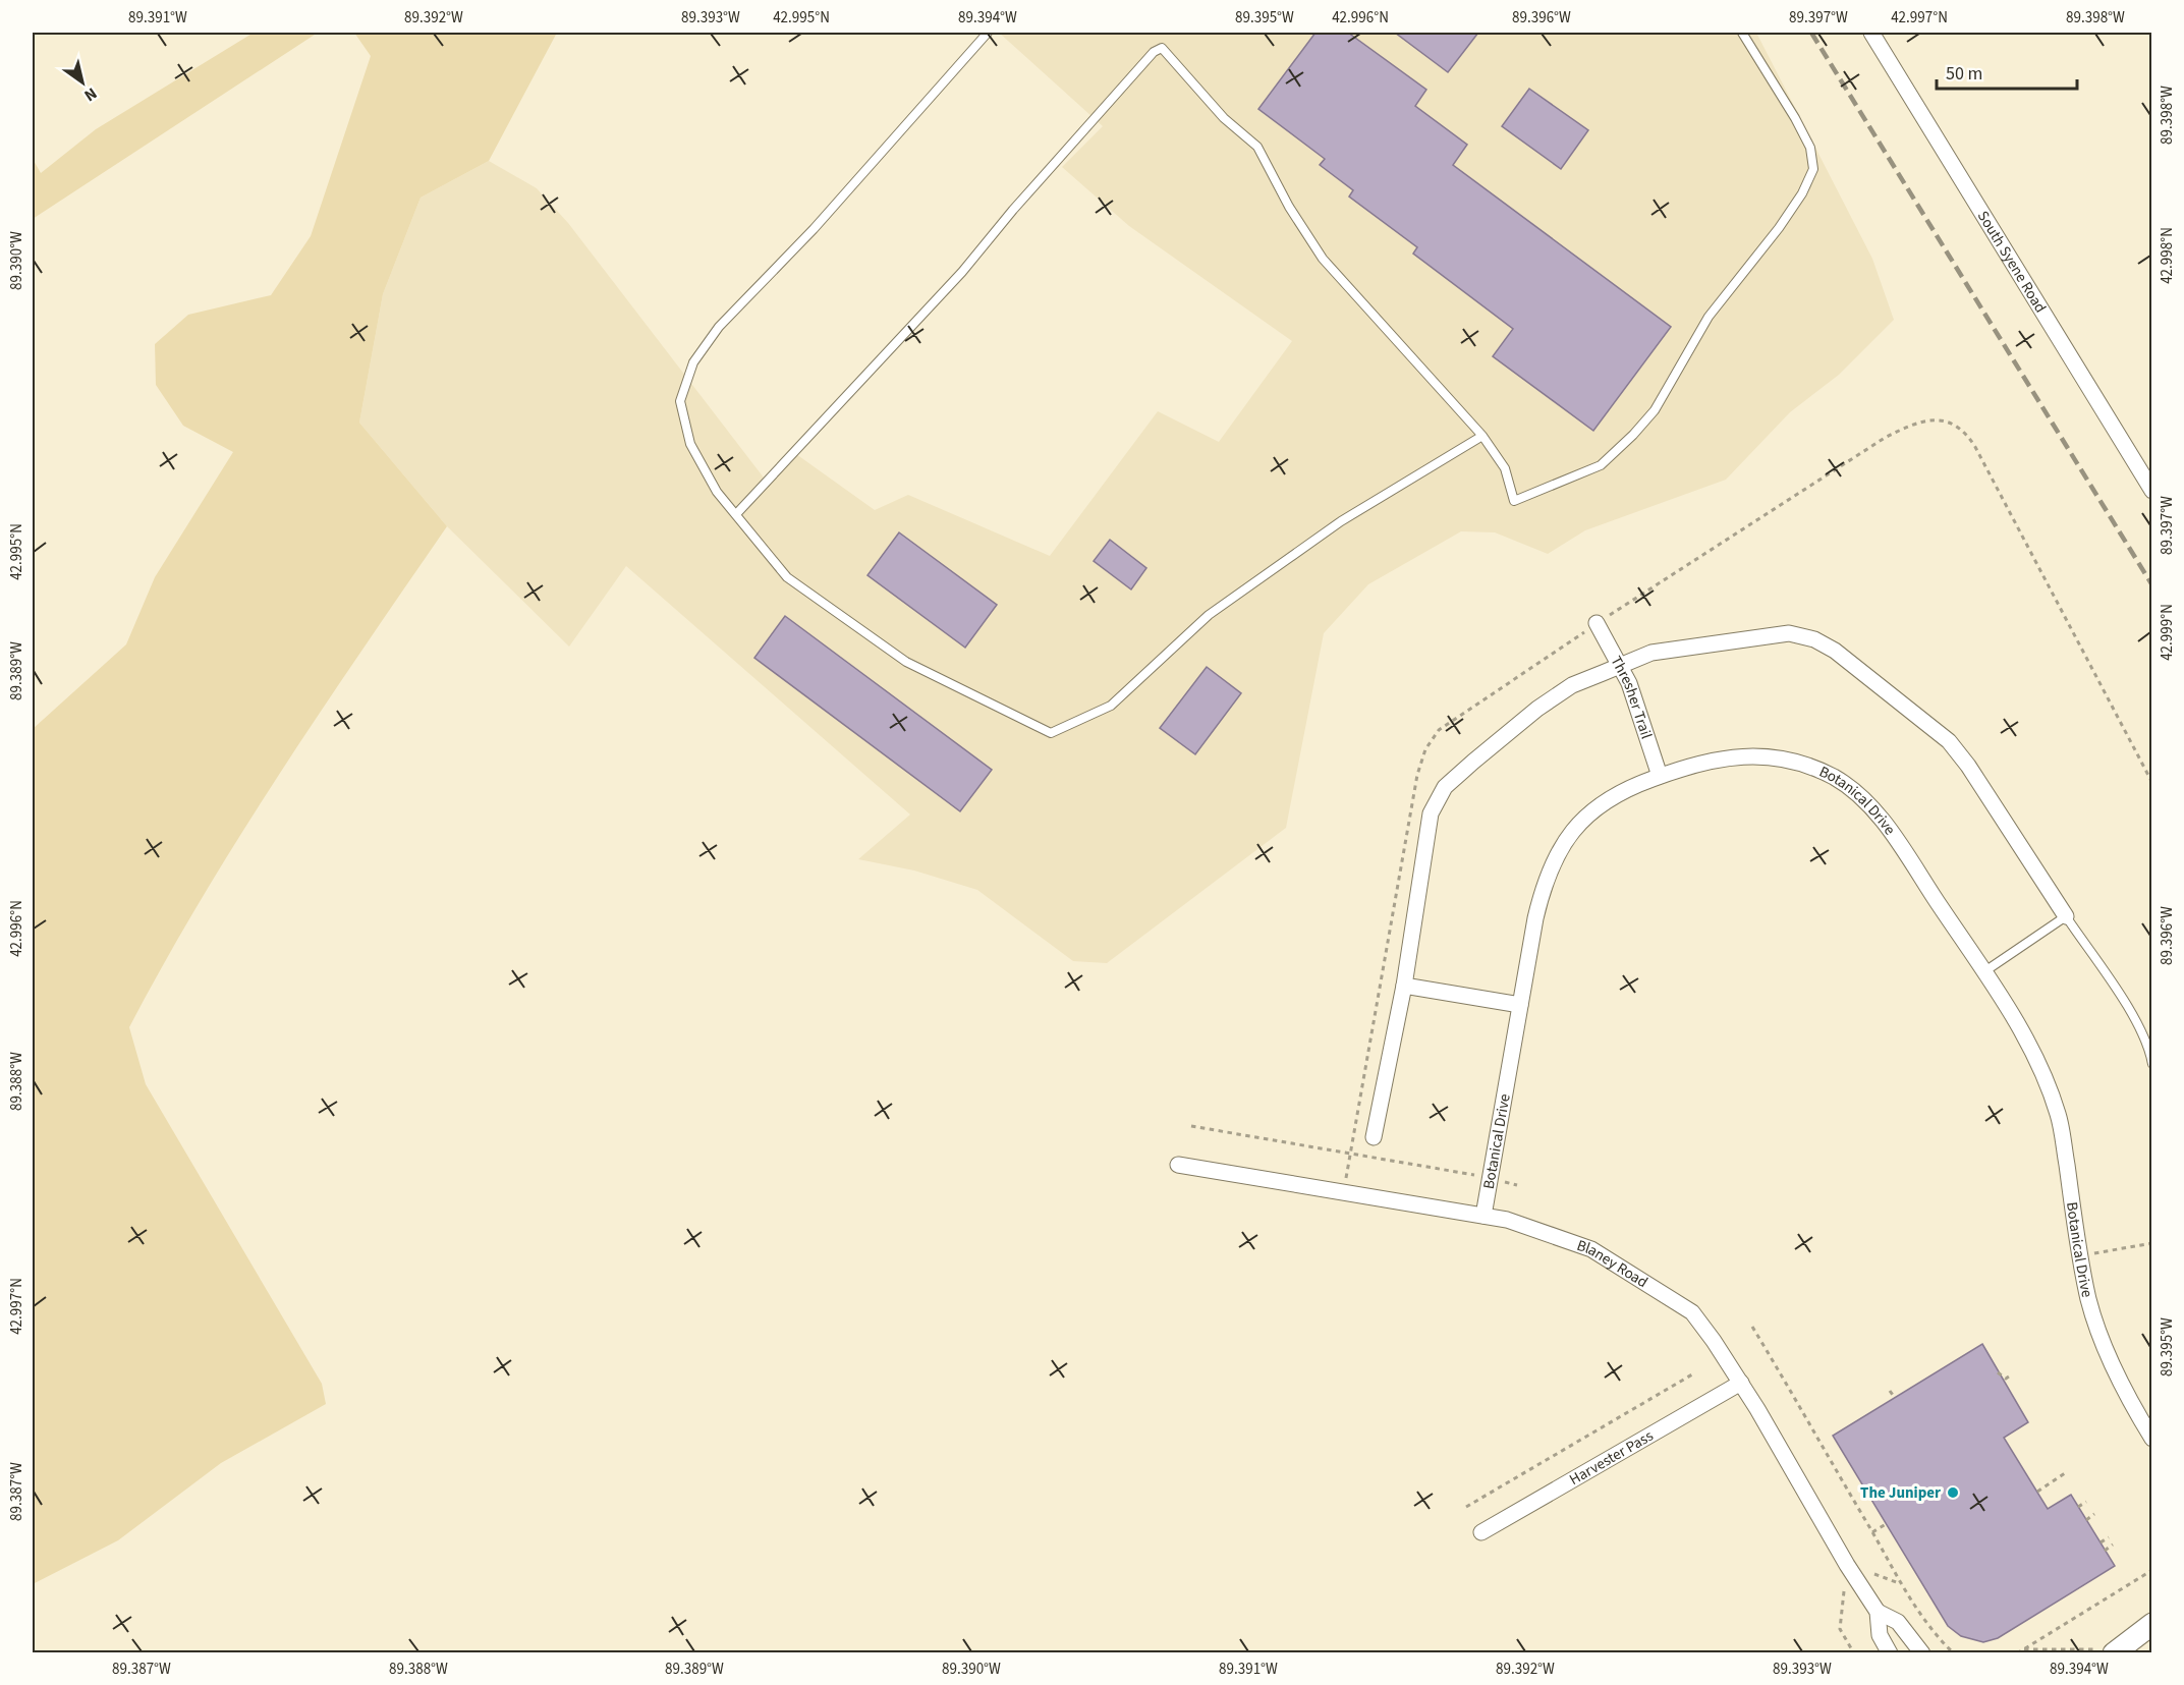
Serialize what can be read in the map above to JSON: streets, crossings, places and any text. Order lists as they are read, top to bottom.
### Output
{
  "streets": {
    "street": [
      "South Syene Road",
      "Thresher Trail",
      "Botanical Drive",
      "Blaney Road",
      "Harvester Pass"
    ]
  },
  "crossings": [
    ["Thresher Trail", "Botanical Drive"],
    ["Botanical Drive", "Blaney Road"],
    ["Blaney Road", "Harvester Pass"]
  ],
  "places": ["The Juniper"],
  "scale_bar": "50 m",
  "north": "bottom right",
  "coordinates": [
    "89.391°W",
    "89.392°W",
    "89.393°W",
    "42.995°N",
    "89.394°W",
    "89.395°W",
    "42.996°N",
    "89.396°W",
    "89.397°W",
    "42.997°N",
    "89.398°W",
    "42.998°N",
    "89.390°W",
    "42.999°N",
    "89.389°W",
    "89.388°W",
    "89.387°W"
  ]
}
